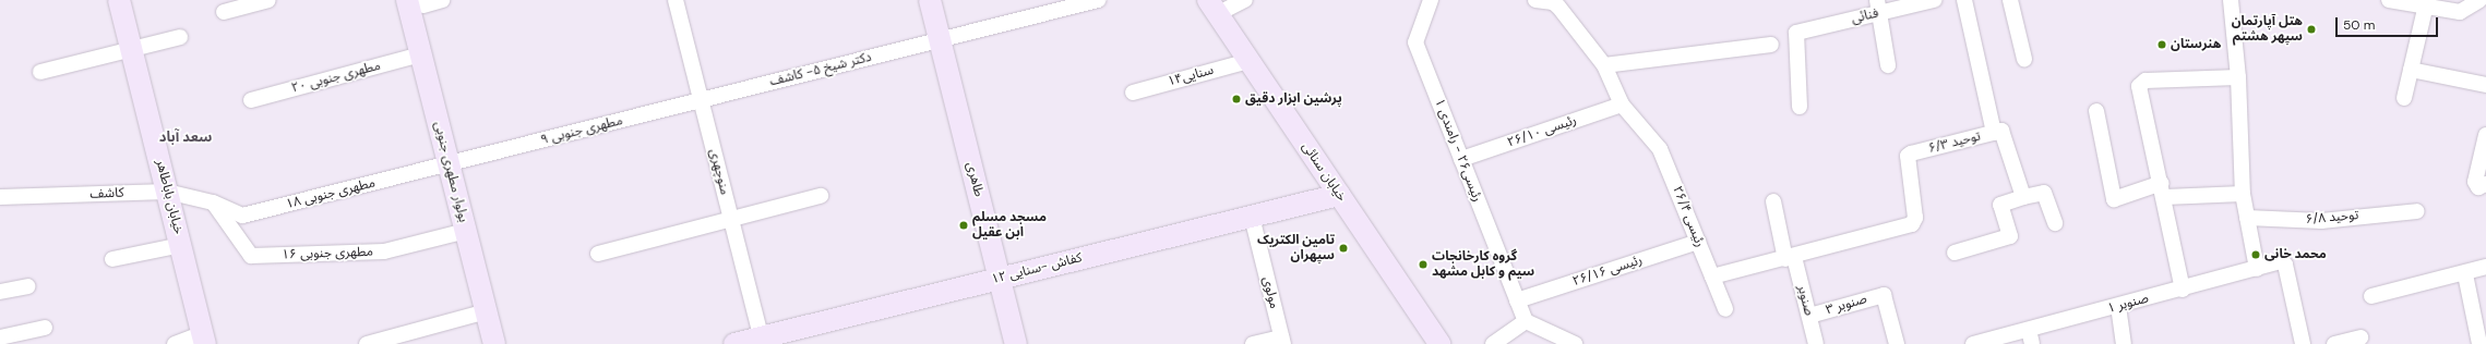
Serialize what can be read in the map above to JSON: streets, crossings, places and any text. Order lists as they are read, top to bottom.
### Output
{
  "streets": {
    "street": [
      "فنائی",
      "دکتر شیخ ۵- کاشف",
      "سنایی۱۴",
      "مطهری جنوبی ۲۰",
      "مطهری جنوبی ۹",
      "رئیسی ۲۶/۱۰",
      "توحید ۶/۳",
      "رئیسی۲۶ - رامندی ۱",
      "بولوار مطهری جنوبی",
      "منوچهری",
      "خیابان سنائی",
      "طاهری",
      "کاشف",
      "مطهری جنوبی ۱۸",
      "خیابان باباطاهر",
      "رئیسی ۲۶/۴",
      "توحید ۶/۸",
      "مطهری جنوبی ۱۶",
      "کفاش -سنایی ۱۲",
      "رئیسی ۲۶/۱۶",
      "مولوی",
      "صنوبر",
      "صنوبر ۱",
      "صنوبر ۳"
    ]
  },
  "crossings": [
    ["دکتر شیخ ۵- کاشف", "مطهری جنوبی ۹"],
    ["دکتر شیخ ۵- کاشف", "منوچهری"],
    ["دکتر شیخ ۵- کاشف", "طاهری"],
    ["سنایی۱۴", "خیابان سنائی"],
    ["مطهری جنوبی ۲۰", "بولوار مطهری جنوبی"],
    ["مطهری جنوبی ۹", "بولوار مطهری جنوبی"],
    ["مطهری جنوبی ۹", "منوچهری"],
    ["مطهری جنوبی ۹", "مطهری جنوبی ۱۸"],
    ["رئیسی ۲۶/۱۰", "رئیسی۲۶ - رامندی ۱"],
    ["رئیسی ۲۶/۱۰", "رئیسی ۲۶/۴"],
    ["توحید ۶/۳", "صنوبر"],
    ["رئیسی۲۶ - رامندی ۱", "رئیسی ۲۶/۱۶"],
    ["بولوار مطهری جنوبی", "مطهری جنوبی ۱۸"],
    ["بولوار مطهری جنوبی", "مطهری جنوبی ۱۶"],
    ["منوچهری", "کفاش -سنایی ۱۲"],
    ["خیابان سنائی", "کفاش -سنایی ۱۲"],
    ["طاهری", "کفاش -سنایی ۱۲"],
    ["کاشف", "مطهری جنوبی ۱۸"],
    ["کاشف", "خیابان باباطاهر"],
    ["کاشف", "مطهری جنوبی ۱۶"],
    ["مطهری جنوبی ۱۸", "مطهری جنوبی ۱۶"],
    ["رئیسی ۲۶/۴", "رئیسی ۲۶/۱۶"],
    ["کفاش -سنایی ۱۲", "مولوی"],
    ["صنوبر", "صنوبر ۳"]
  ],
  "districts": ["سعد آباد"],
  "places": [
    "هتل آپارتمان سپهر هشتم",
    "هنرستان",
    "پرشین ابزار دقیق",
    "مسجد مسلم ابن عقیل",
    "تامین الکتریک سپهران",
    "محمد خانی",
    "گروه کارخانجات سیم و کابل مشهد"
  ],
  "scale_bar": "50 m"
}
